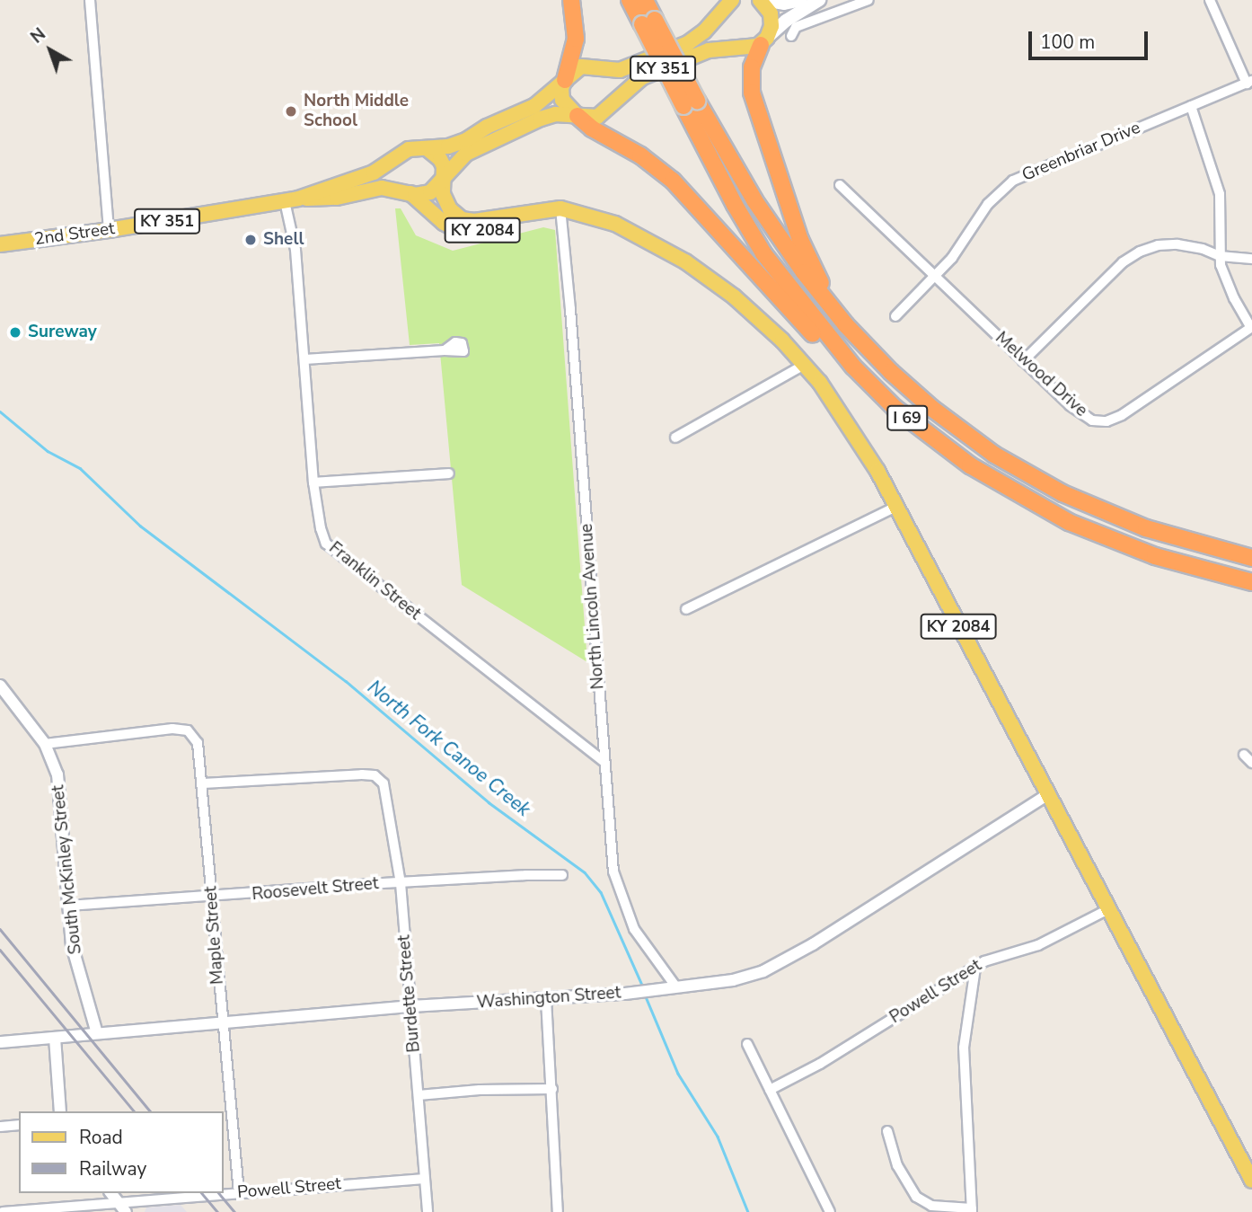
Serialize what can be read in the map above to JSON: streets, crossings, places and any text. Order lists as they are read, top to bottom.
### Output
{
  "streets": {
    "highway": ["I 69"],
    "main road": ["KY 351", "KY 2084", "2nd Street"],
    "street": [
      "Greenbriar Drive",
      "Melwood Drive",
      "Franklin Street",
      "North Lincoln Avenue",
      "South McKinley Street",
      "Roosevelt Street",
      "Maple Street",
      "Powell Street",
      "Burdette Street",
      "Washington Street"
    ]
  },
  "crossings": [
    ["Greenbriar Drive", "Melwood Drive"],
    ["KY 2084", "2nd Street"],
    ["KY 2084", "North Lincoln Avenue"],
    ["KY 2084", "Powell Street"],
    ["KY 2084", "Washington Street"],
    ["2nd Street", "Franklin Street"],
    ["Franklin Street", "North Lincoln Avenue"],
    ["North Lincoln Avenue", "Washington Street"],
    ["South McKinley Street", "Roosevelt Street"],
    ["South McKinley Street", "Maple Street"],
    ["South McKinley Street", "Washington Street"],
    ["Roosevelt Street", "Maple Street"],
    ["Roosevelt Street", "Burdette Street"],
    ["Maple Street", "Powell Street"],
    ["Maple Street", "Burdette Street"],
    ["Maple Street", "Washington Street"],
    ["Powell Street", "Burdette Street"],
    ["Burdette Street", "Washington Street"]
  ],
  "water": ["North Fork Canoe Creek"],
  "places": ["North Middle School", "Shell", "Sureway"],
  "legend": ["Road", "Railway"],
  "scale_bar": "100 m",
  "north": "top left"
}
